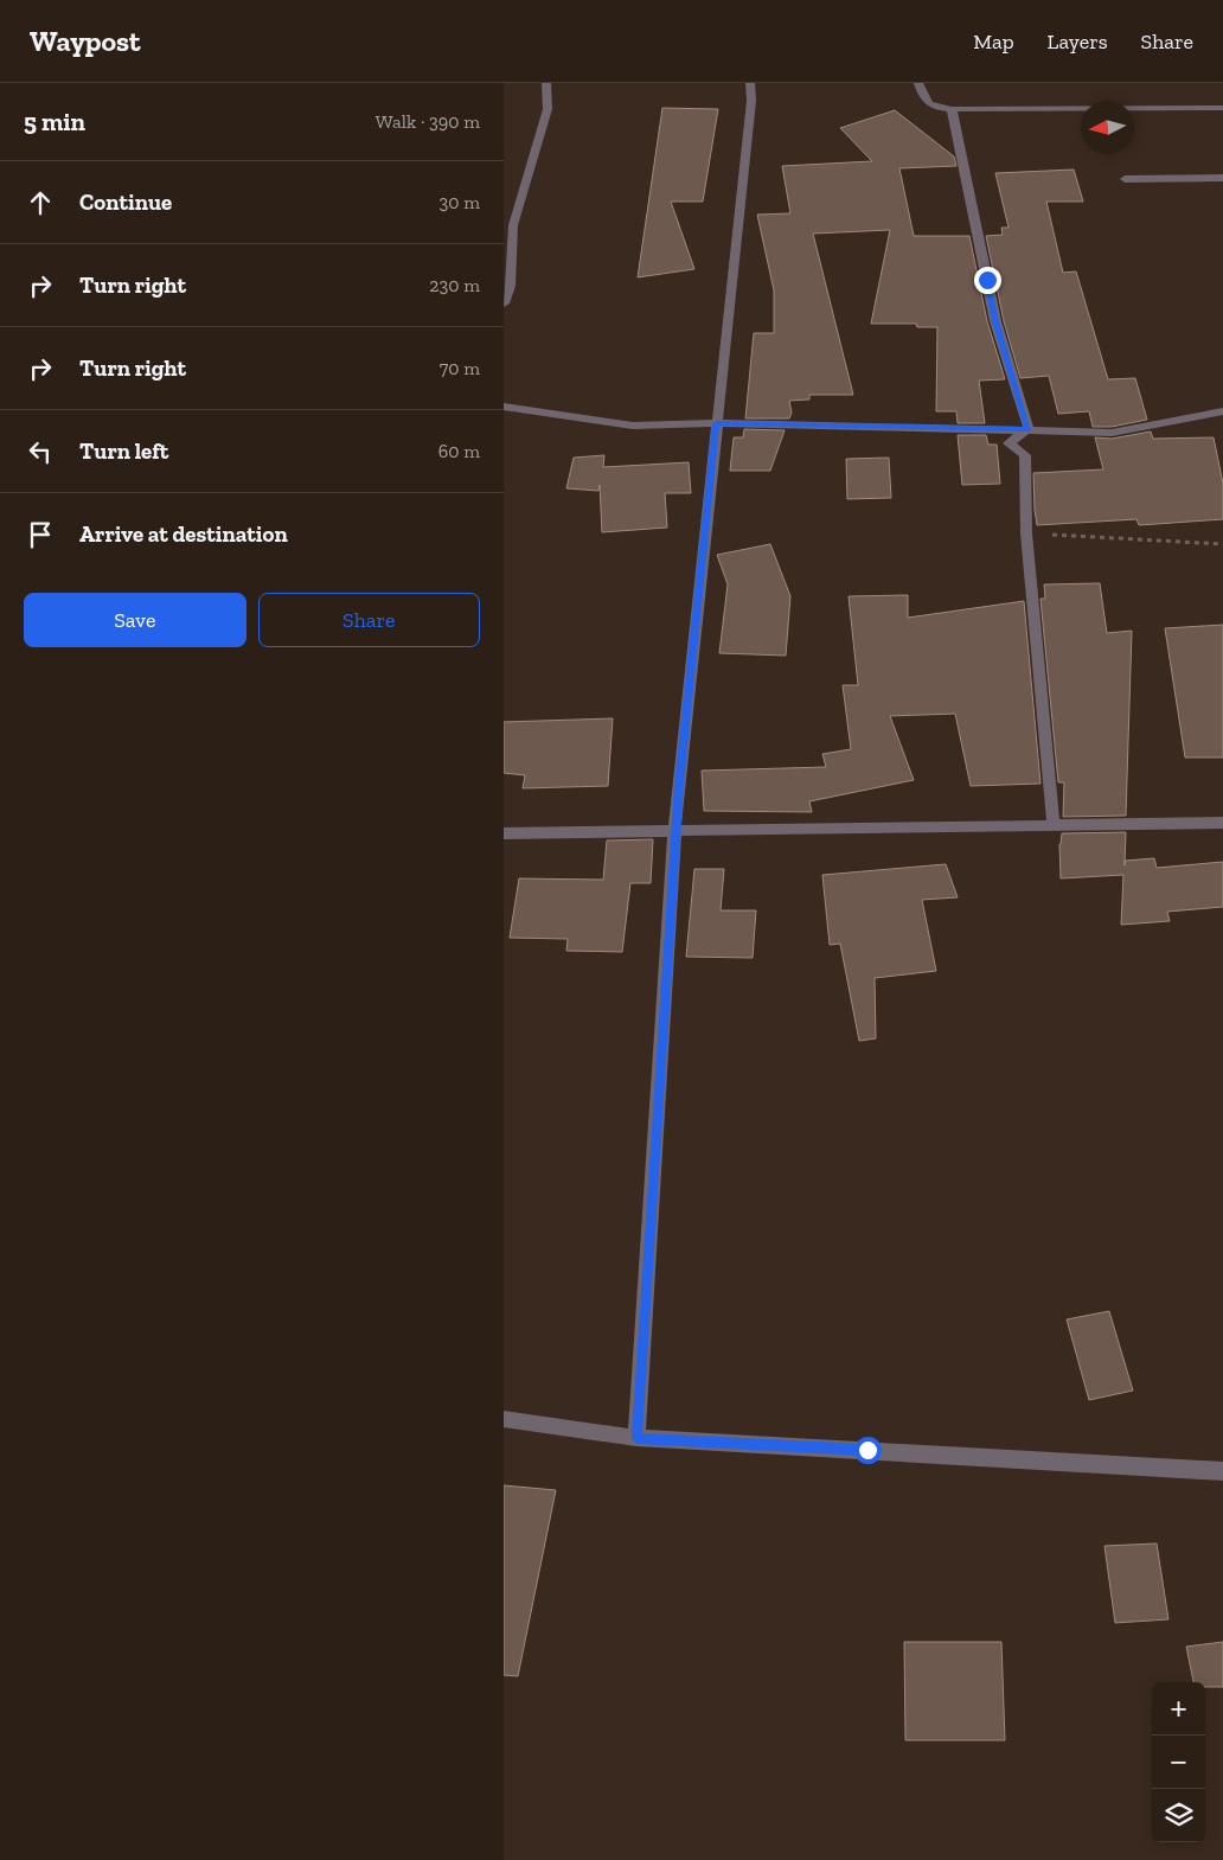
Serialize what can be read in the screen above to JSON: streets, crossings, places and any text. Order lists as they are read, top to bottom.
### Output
{
  "north": "left",
  "page": {
    "header": "Waypost",
    "nav": ["Map", "Layers", "Share"],
    "heading": ["5 min", "Walk · 390 m"],
    "list": [
      ["Continue", "30 m"],
      ["Turn right", "230 m"],
      ["Turn right", "70 m"],
      ["Turn left", "60 m"],
      "Arrive at destination"
    ],
    "buttons": ["Save", "Share"],
    "map_buttons": ["+", "−"]
  }
}
